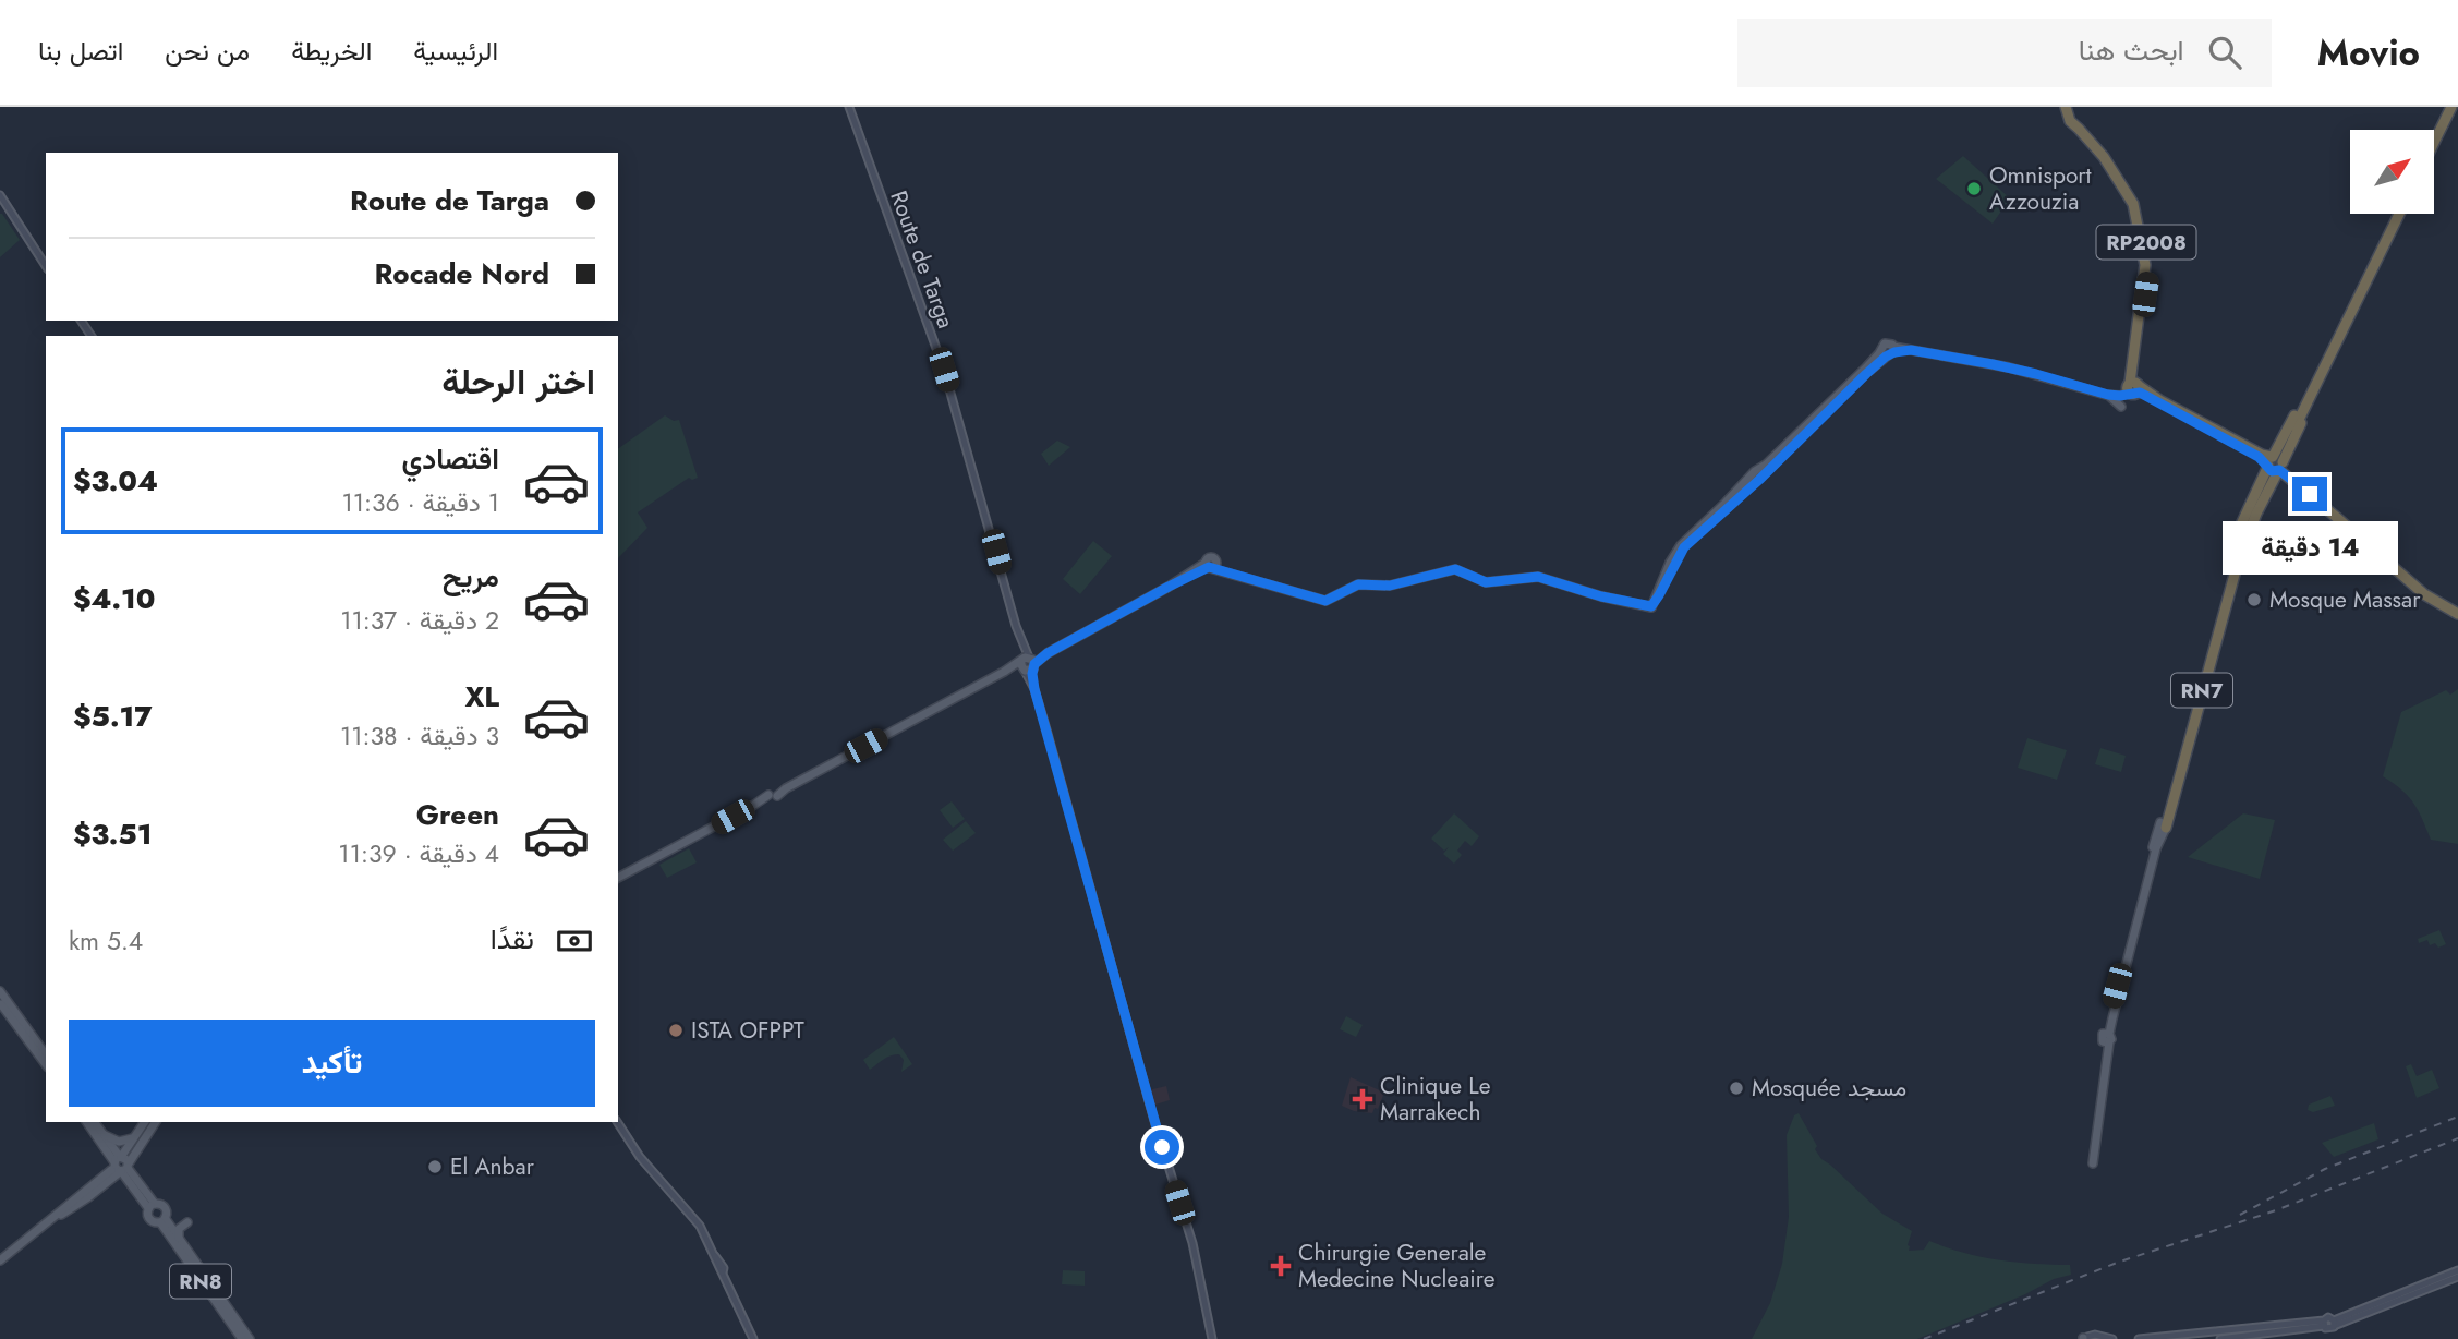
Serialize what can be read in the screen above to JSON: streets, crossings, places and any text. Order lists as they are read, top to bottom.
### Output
{
  "streets": {
    "highway": ["RP2008", "RN7"],
    "main road": ["Route de Targa", "RN8"]
  },
  "places": {
    "other": [
      "Omnisport Azzouzia",
      "Mosque Massar",
      "ISTA OFPPT",
      "Mosquée مسجد",
      "El Anbar"
    ],
    "health": ["Clinique Le Marrakech", "Chirurgie Generale Medecine Nucleaire"]
  },
  "north": "top right",
  "page": {
    "header": "Movio",
    "search": "ابحث هنا",
    "nav": [
      "الرئيسية",
      "الخريطة",
      "من نحن",
      "اتصل بنا"
    ],
    "banner": ["Route de Targa", "Rocade Nord"],
    "heading": "اختر الرحلة",
    "list": [
      {
        "name": "اقتصادي",
        "note": "1 دقيقة · 11:36",
        "value": "$3.04"
      },
      {
        "name": "مريح",
        "note": "2 دقيقة · 11:37",
        "value": "$4.10"
      },
      {
        "name": "XL",
        "note": "3 دقيقة · 11:38",
        "value": "$5.17"
      },
      {
        "name": "Green",
        "note": "4 دقيقة · 11:39",
        "value": "$3.51"
      }
    ],
    "bubble": "14 دقيقة",
    "pay": ["نقدًا", "5.4 km"],
    "buttons": "تأكيد"
  }
}
